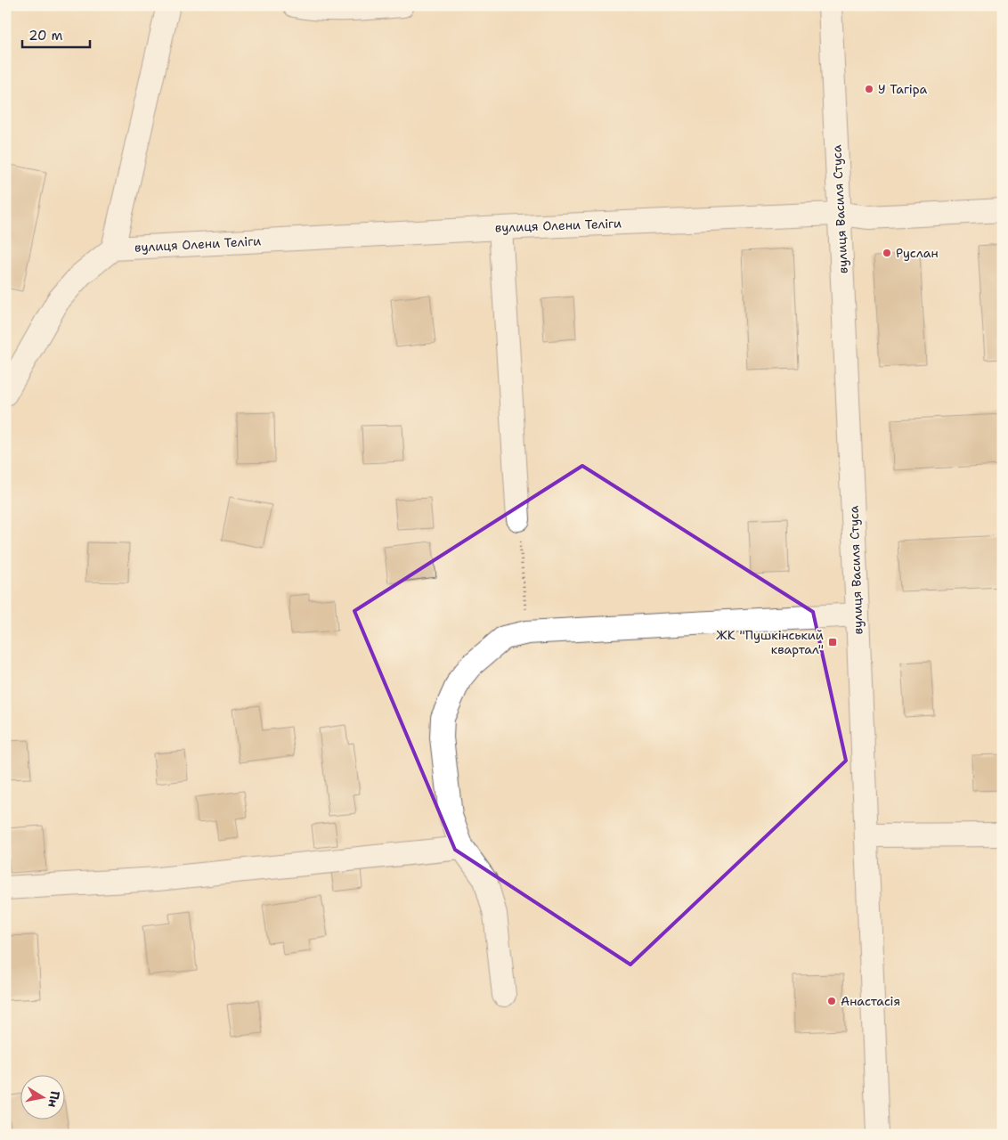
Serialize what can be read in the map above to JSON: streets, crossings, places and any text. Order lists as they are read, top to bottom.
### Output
{
  "streets": {
    "street": ["вулиця Василя Стуса", "вулиця Олени Теліги"]
  },
  "crossings": [
    ["вулиця Василя Стуса", "вулиця Олени Теліги"]
  ],
  "places": {
    "other": ["У Тагіра", "Руслан", "Анастасія"],
    "transit": ["ЖК \"Пушкінський квартал\""]
  },
  "scale_bar": "20 m",
  "north": "right"
}
